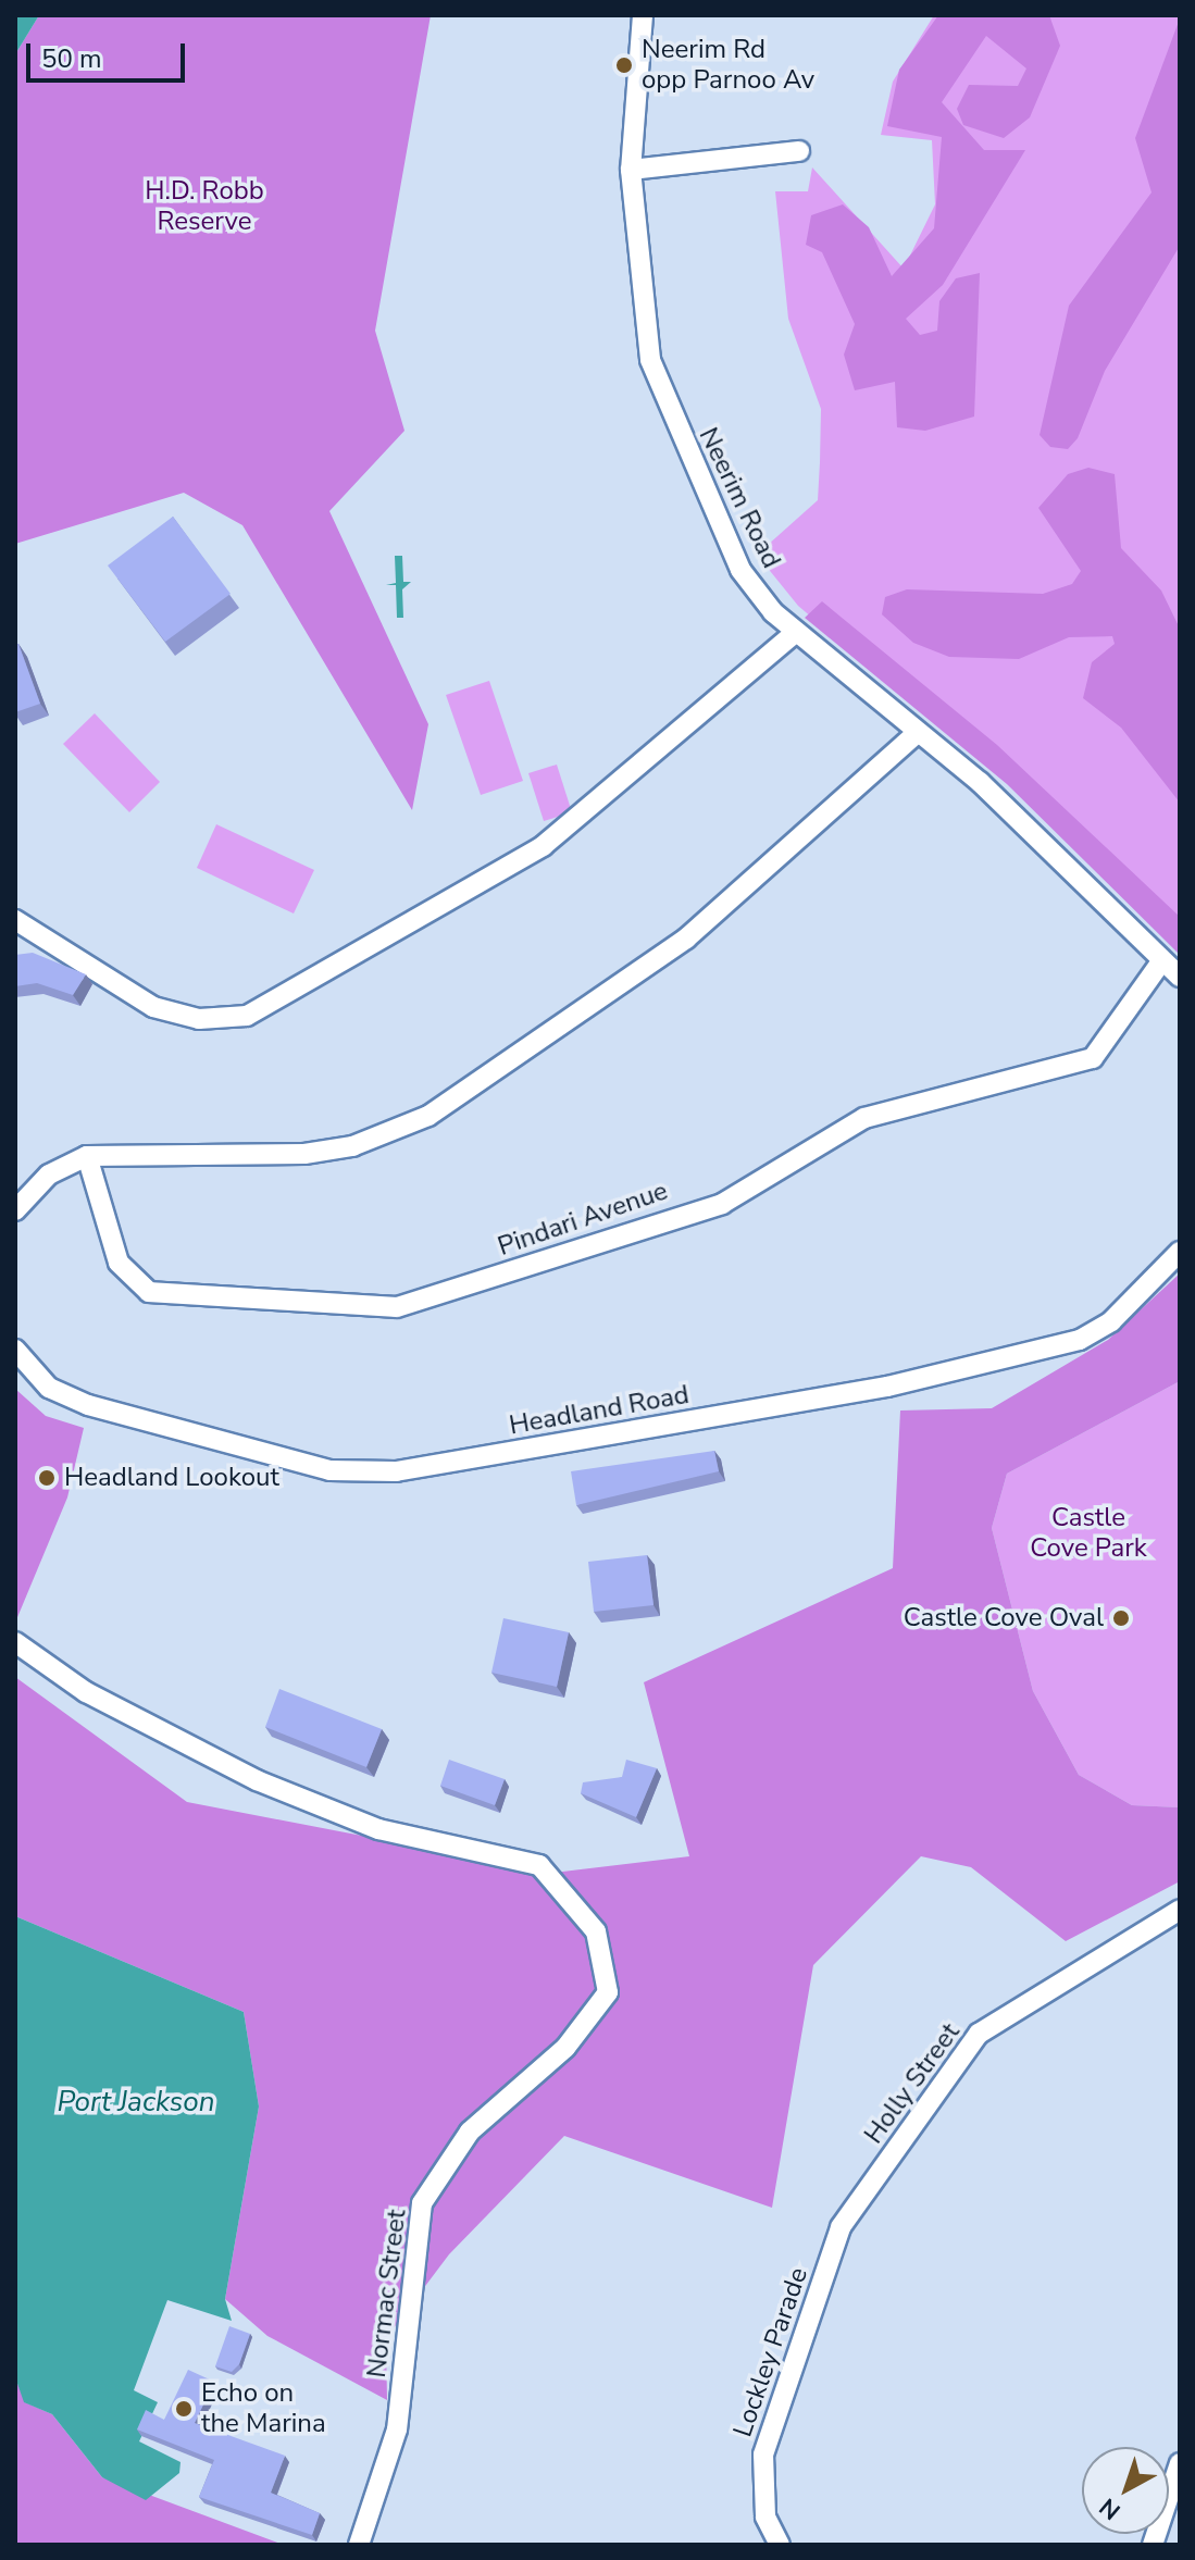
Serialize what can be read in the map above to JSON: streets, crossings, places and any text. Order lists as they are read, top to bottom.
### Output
{
  "streets": {
    "street": [
      "Neerim Road",
      "Pindari Avenue",
      "Headland Road",
      "Holly Street",
      "Normac Street",
      "Lockley Parade"
    ]
  },
  "crossings": [
    ["Neerim Road", "Pindari Avenue"],
    ["Holly Street", "Lockley Parade"]
  ],
  "water": ["Port Jackson"],
  "parks": ["H.D. Robb Reserve", "Castle Cove Park"],
  "places": [
    "Neerim Rd opp Parnoo Av",
    "Headland Lookout",
    "Castle Cove Oval",
    "Echo on the Marina"
  ],
  "scale_bar": "50 m",
  "north": "bottom left"
}
